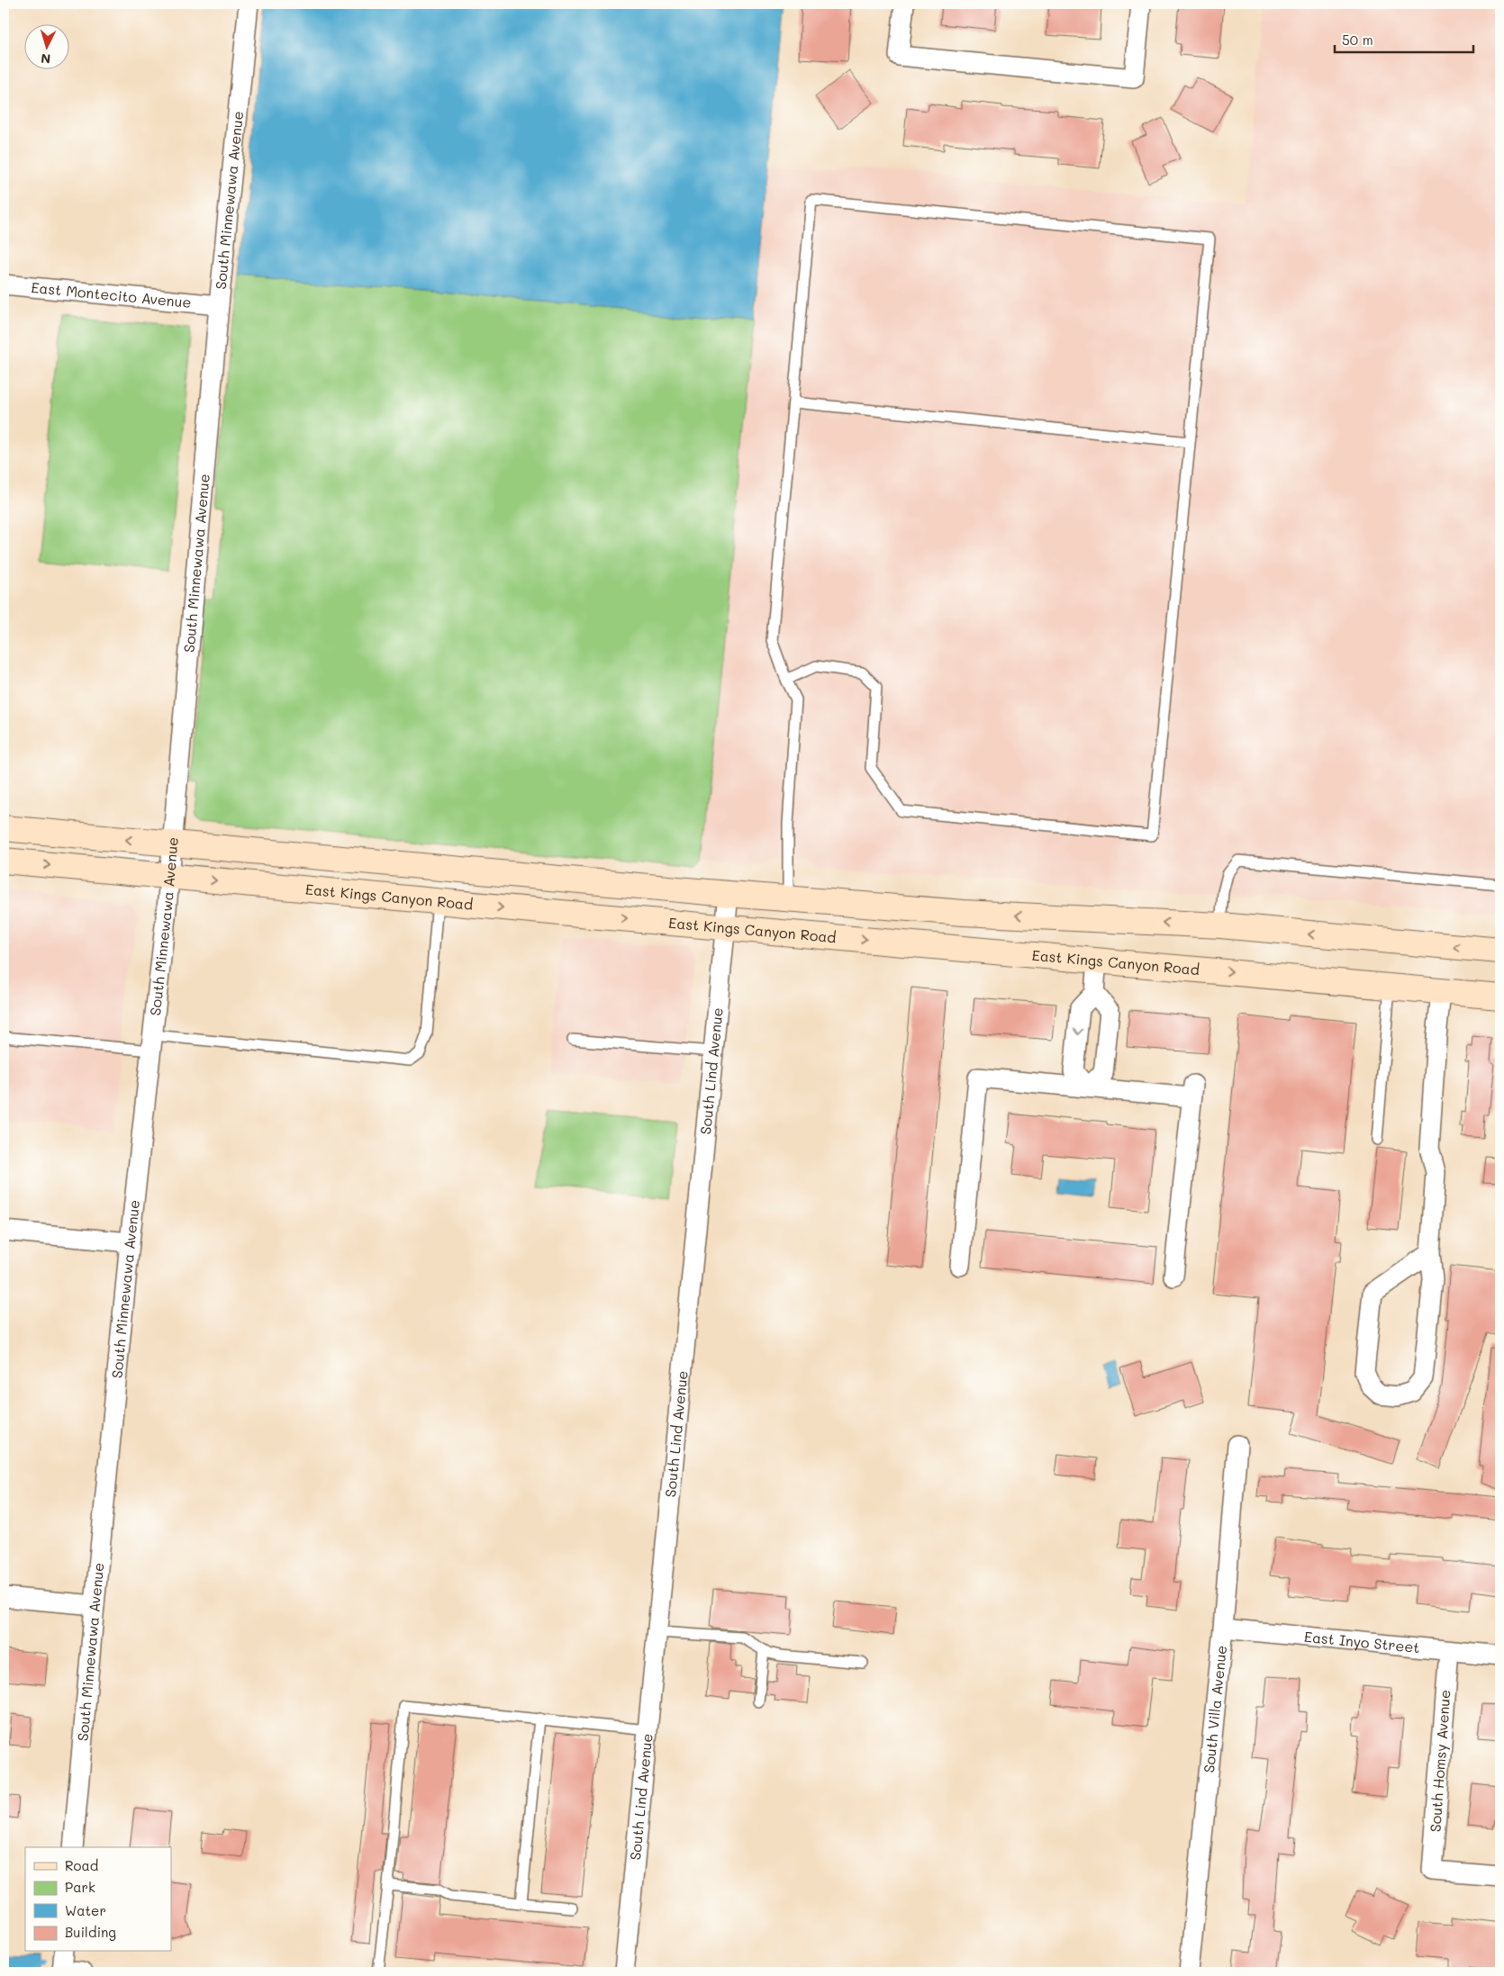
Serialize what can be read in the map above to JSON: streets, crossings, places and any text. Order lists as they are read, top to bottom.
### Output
{
  "streets": {
    "main road": ["East Kings Canyon Road"],
    "street": [
      "South Minnewawa Avenue",
      "East Montecito Avenue",
      "South Lind Avenue",
      "East Inyo Street",
      "South Villa Avenue",
      "South Homsy Avenue"
    ]
  },
  "crossings": [
    ["South Minnewawa Avenue", "East Montecito Avenue"],
    ["South Minnewawa Avenue", "East Kings Canyon Road"],
    ["East Kings Canyon Road", "South Lind Avenue"],
    ["East Inyo Street", "South Villa Avenue"],
    ["East Inyo Street", "South Homsy Avenue"]
  ],
  "legend": [
    "Road",
    "Park",
    "Water",
    "Building"
  ],
  "scale_bar": "50 m",
  "north": "bottom"
}
